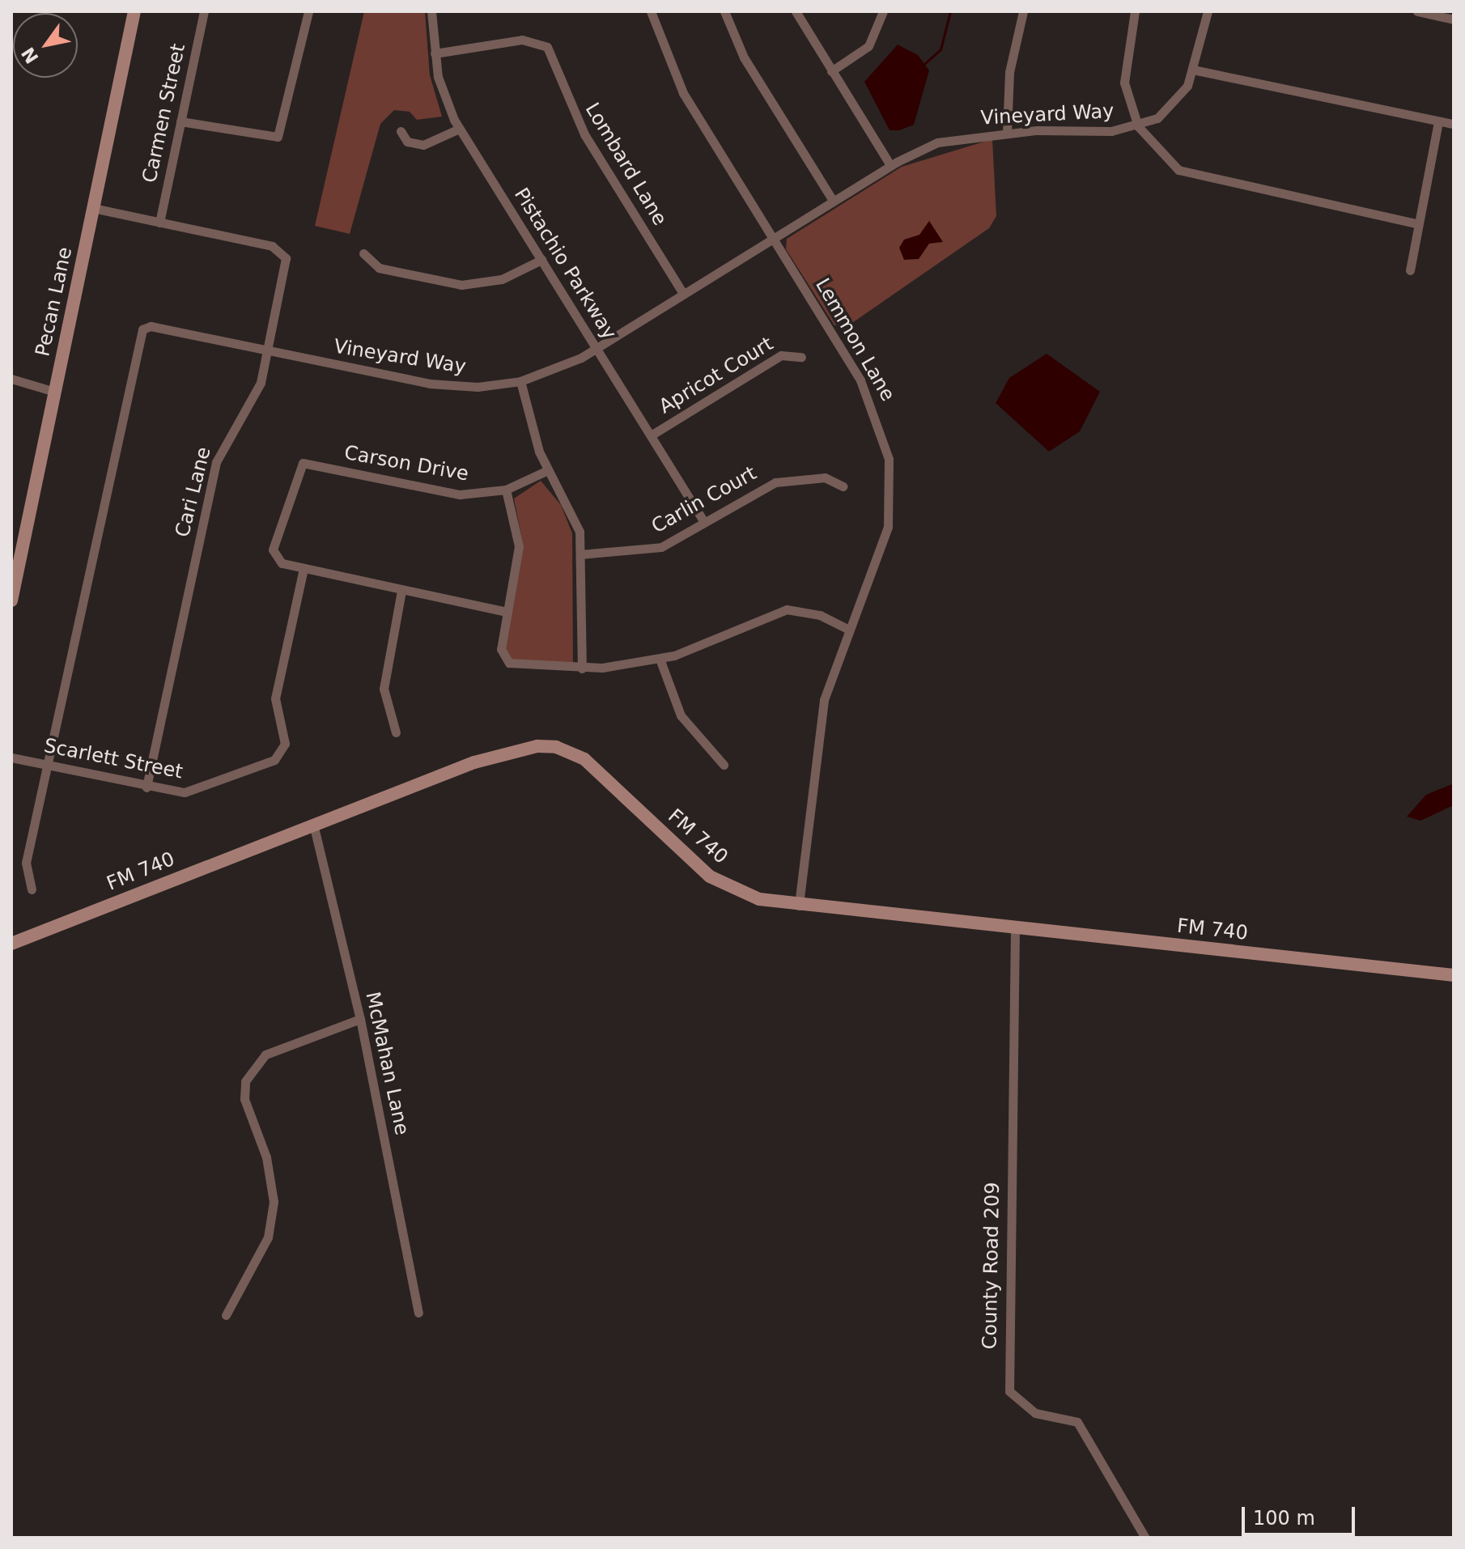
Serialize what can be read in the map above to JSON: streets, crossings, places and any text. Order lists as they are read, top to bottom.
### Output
{
  "streets": {
    "main road": ["Pecan Lane", "FM 740"],
    "street": [
      "Carmen Street",
      "Vineyard Way",
      "Lombard Lane",
      "Pistachio Parkway",
      "Lemmon Lane",
      "Apricot Court",
      "Carson Drive",
      "Cari Lane",
      "Carlin Court",
      "Scarlett Street",
      "McMahan Lane",
      "County Road 209"
    ]
  },
  "crossings": [
    ["Carmen Street", "Cari Lane"],
    ["Vineyard Way", "Lombard Lane"],
    ["Vineyard Way", "Pistachio Parkway"],
    ["Vineyard Way", "Lemmon Lane"],
    ["Vineyard Way", "Cari Lane"],
    ["Vineyard Way", "Scarlett Street"],
    ["Lombard Lane", "Pistachio Parkway"],
    ["Pistachio Parkway", "Apricot Court"],
    ["Pistachio Parkway", "Carlin Court"],
    ["Pecan Lane", "Cari Lane"],
    ["Lemmon Lane", "FM 740"],
    ["Carson Drive", "Scarlett Street"],
    ["Cari Lane", "Scarlett Street"],
    ["FM 740", "McMahan Lane"],
    ["FM 740", "County Road 209"]
  ],
  "scale_bar": "100 m",
  "north": "bottom left"
}
